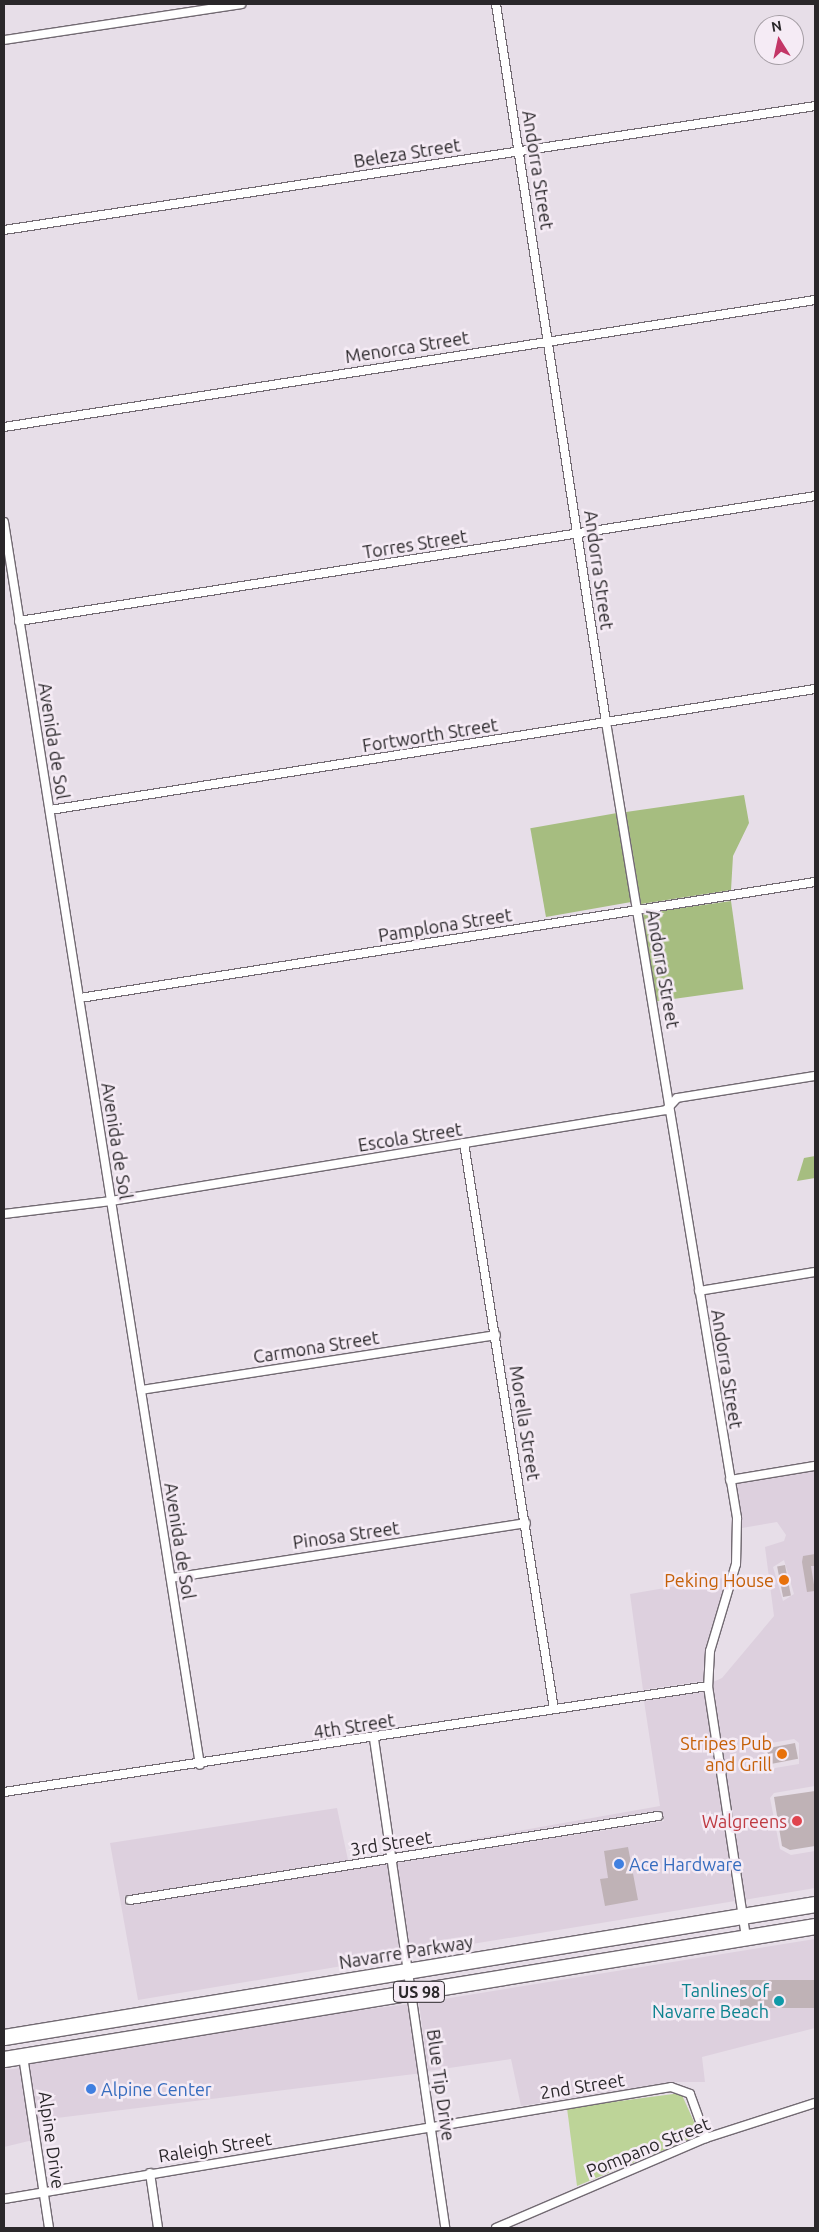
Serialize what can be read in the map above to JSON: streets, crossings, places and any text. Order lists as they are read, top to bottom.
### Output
{
  "streets": {
    "highway": ["Navarre Parkway", "US 98"],
    "street": [
      "Beleza Street",
      "Andorra Street",
      "Menorca Street",
      "Torres Street",
      "Fortworth Street",
      "Avenida de Sol",
      "Pamplona Street",
      "Escola Street",
      "Carmona Street",
      "Morella Street",
      "Pinosa Street",
      "4th Street",
      "3rd Street",
      "Blue Tip Drive",
      "2nd Street",
      "Alpine Drive",
      "Raleigh Street",
      "Pompano Street"
    ]
  },
  "crossings": [
    ["Beleza Street", "Andorra Street"],
    ["Andorra Street", "Menorca Street"],
    ["Andorra Street", "Torres Street"],
    ["Andorra Street", "Fortworth Street"],
    ["Andorra Street", "Pamplona Street"],
    ["Andorra Street", "Escola Street"],
    ["Andorra Street", "4th Street"],
    ["Andorra Street", "Navarre Parkway"],
    ["Andorra Street", "US 98"],
    ["Torres Street", "Avenida de Sol"],
    ["Fortworth Street", "Avenida de Sol"],
    ["Avenida de Sol", "Pamplona Street"],
    ["Avenida de Sol", "Escola Street"],
    ["Avenida de Sol", "Carmona Street"],
    ["Avenida de Sol", "Pinosa Street"],
    ["Avenida de Sol", "4th Street"],
    ["Escola Street", "Morella Street"],
    ["Carmona Street", "Morella Street"],
    ["Morella Street", "Pinosa Street"],
    ["Morella Street", "4th Street"],
    ["4th Street", "Blue Tip Drive"],
    ["3rd Street", "Blue Tip Drive"],
    ["Navarre Parkway", "Blue Tip Drive"],
    ["US 98", "Blue Tip Drive"],
    ["US 98", "Alpine Drive"],
    ["Blue Tip Drive", "2nd Street"],
    ["Blue Tip Drive", "Raleigh Street"],
    ["2nd Street", "Raleigh Street"],
    ["2nd Street", "Pompano Street"],
    ["Alpine Drive", "Raleigh Street"]
  ],
  "places": [
    "Peking House",
    "Stripes Pub and Grill",
    "Walgreens",
    "Ace Hardware",
    "Tanlines of Navarre Beach",
    "Alpine Center"
  ],
  "north": "top"
}
